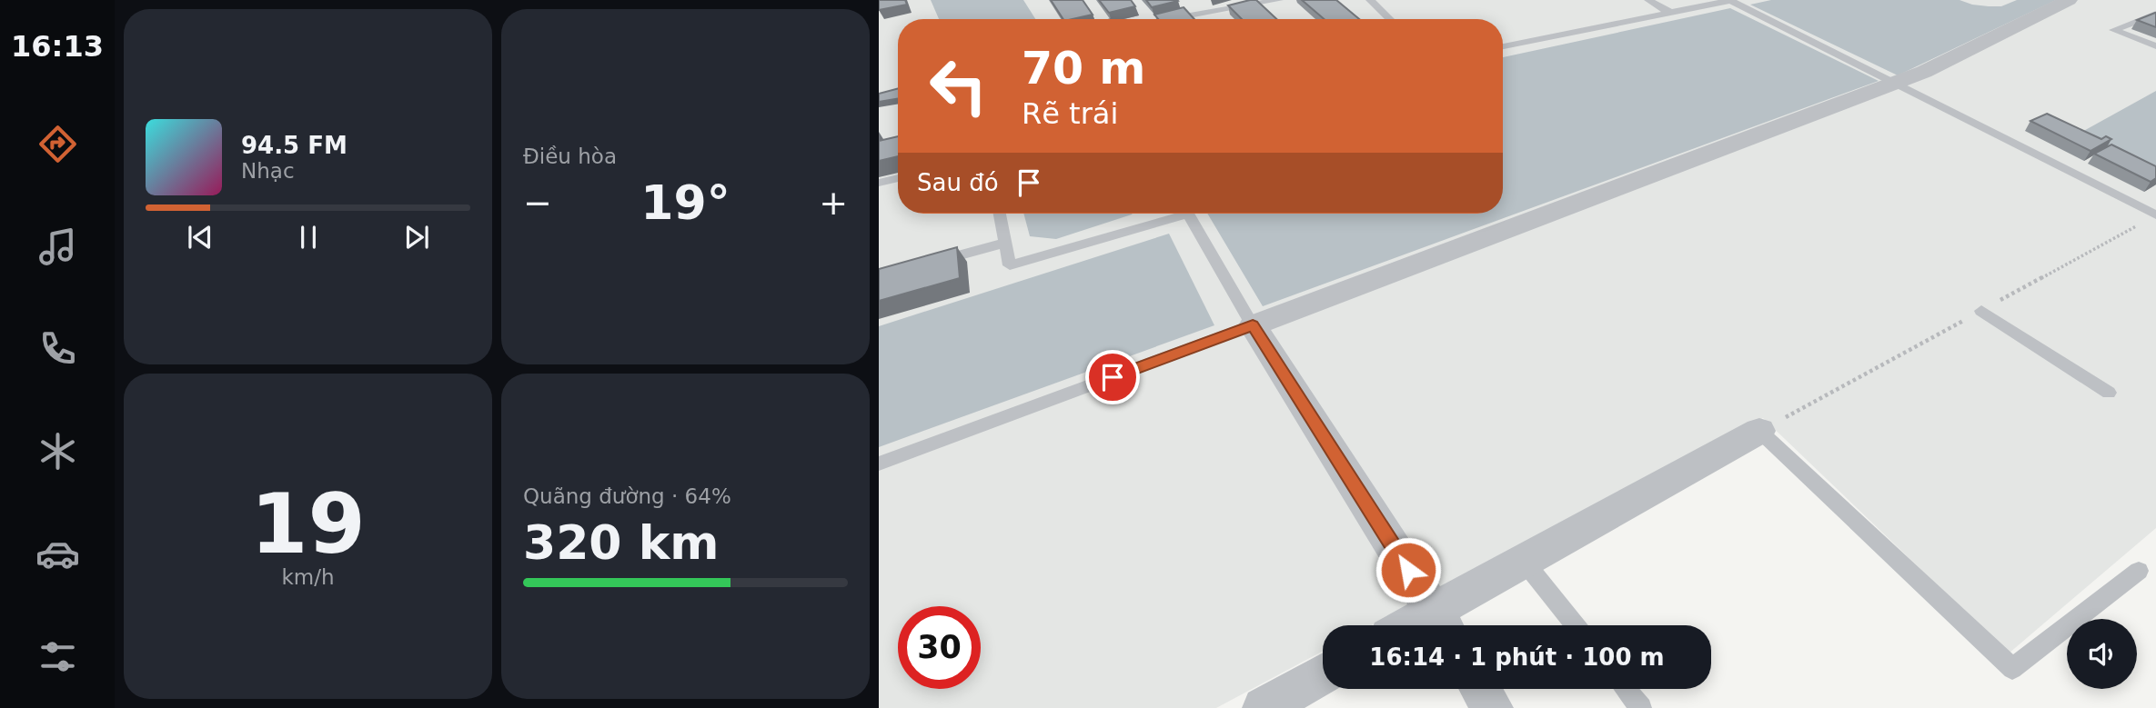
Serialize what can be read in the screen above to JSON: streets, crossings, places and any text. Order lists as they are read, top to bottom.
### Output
{
  "page": {
    "tabs": "16:13",
    "tile": [
      "Điều hòa",
      ["19", "km/h"],
      ["Quãng đường · 64%", "320 km"]
    ],
    "turn": ["70 m", "Rẽ trái"],
    "song": ["94.5 FM", "Nhạc"],
    "then": "Sau đó",
    "heat": ["−", "19°", "+"],
    "limit": "30",
    "trip": "16:14 · 1 phút · 100 m"
  }
}
